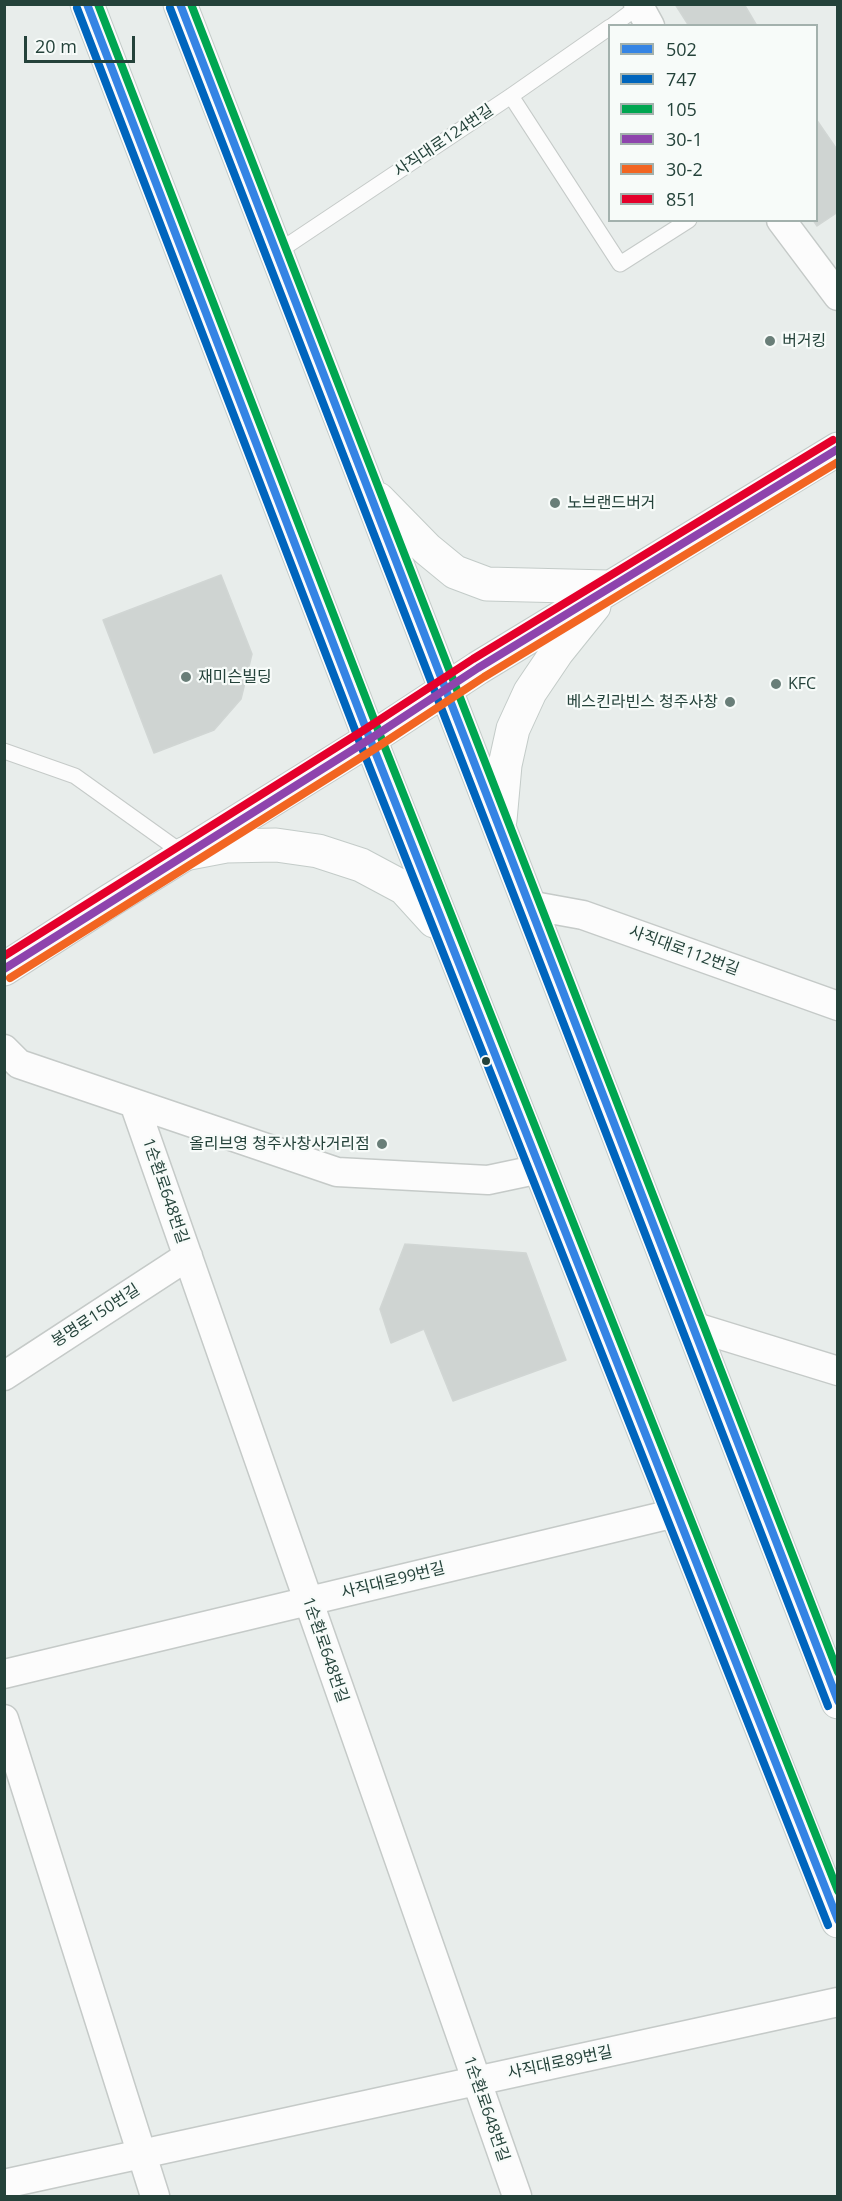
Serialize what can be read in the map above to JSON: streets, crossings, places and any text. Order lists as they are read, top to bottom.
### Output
{
  "streets": {
    "street": [
      "사직대로112번길",
      "1순환로648번길",
      "봉명로150번길",
      "사직대로99번길",
      "사직대로89번길"
    ],
    "lane": ["사직대로124번길"]
  },
  "crossings": [
    ["1순환로648번길", "봉명로150번길"],
    ["1순환로648번길", "사직대로99번길"],
    ["1순환로648번길", "사직대로89번길"]
  ],
  "places": [
    "버거킹",
    "노브랜드버거",
    "재미슨빌딩",
    "KFC",
    "베스킨라빈스 청주사창",
    "올리브영 청주사창사거리점"
  ],
  "lines": [
    "transit line 502",
    "transit line 105",
    "transit line 747",
    "transit line 851",
    "transit line 30-1",
    "transit line 30-2"
  ],
  "legend": [
    "502",
    "747",
    "105",
    "30-1",
    "30-2",
    "851"
  ],
  "scale_bar": "20 m"
}
